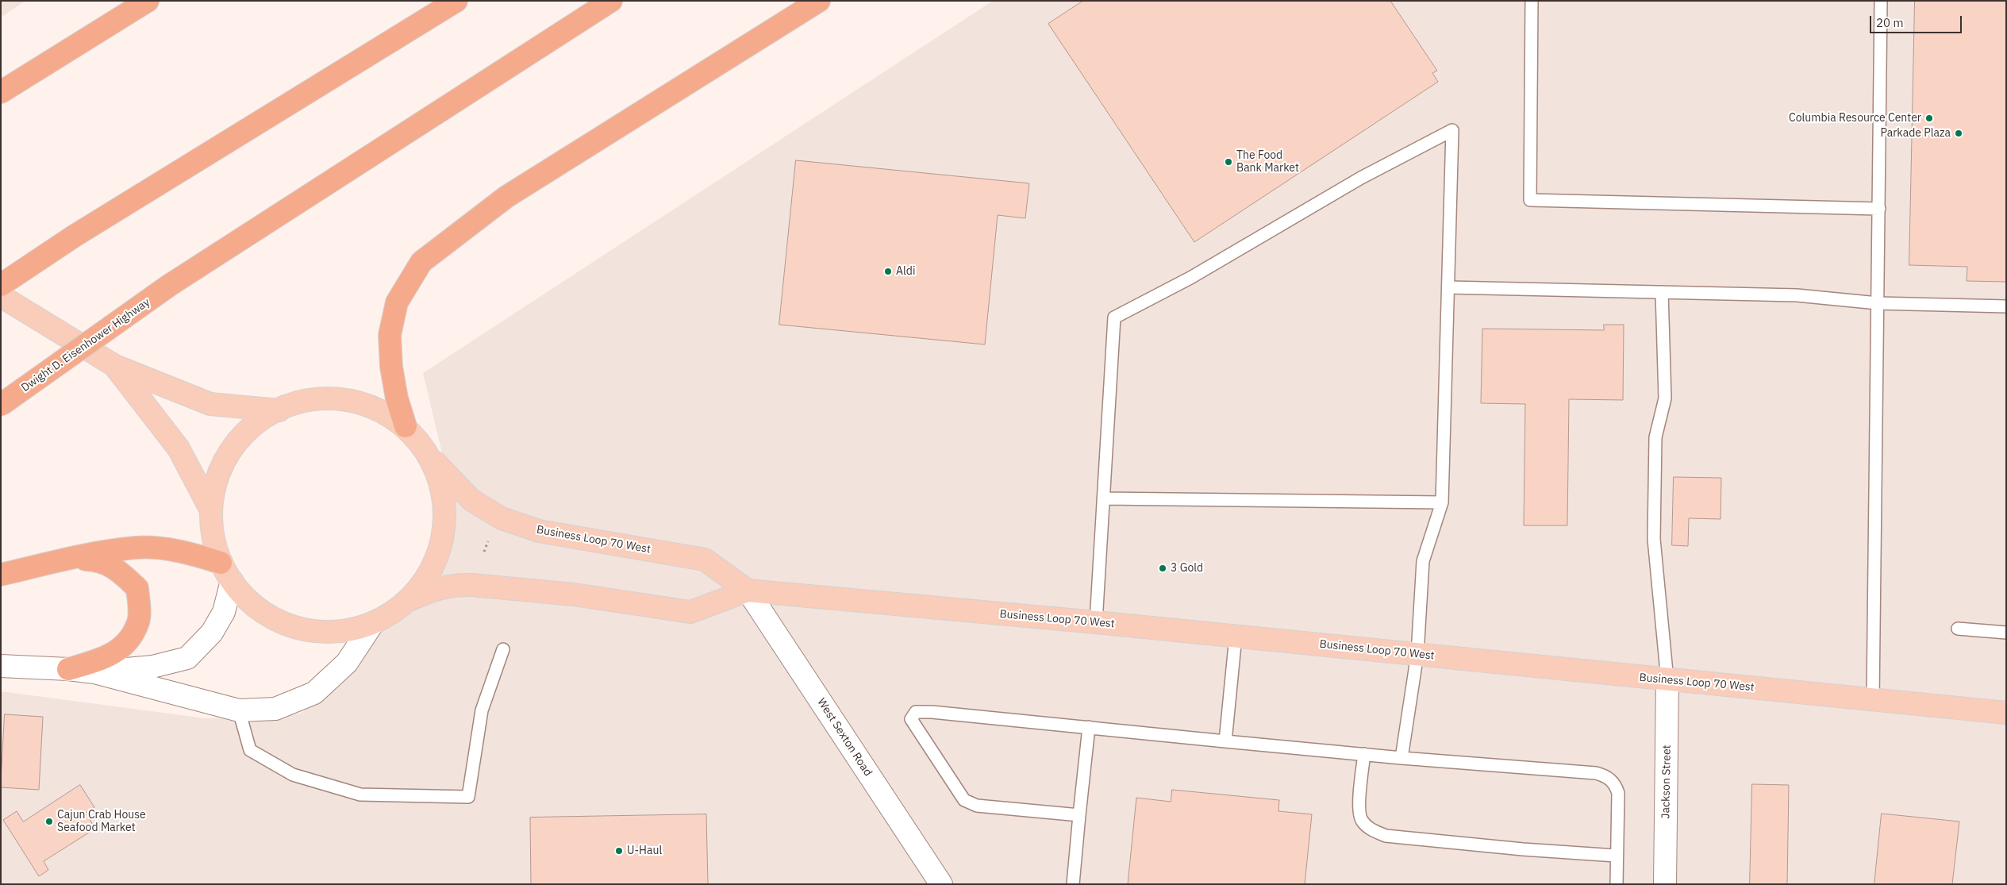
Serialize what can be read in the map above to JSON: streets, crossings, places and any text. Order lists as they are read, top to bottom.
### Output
{
  "streets": {
    "highway": ["Dwight D. Eisenhower Highway"],
    "main road": ["Business Loop 70 West", "West Sexton Road", "Jackson Street"]
  },
  "crossings": [
    ["Business Loop 70 West", "West Sexton Road"],
    ["Business Loop 70 West", "Jackson Street"]
  ],
  "places": [
    "Columbia Resource Center",
    "Parkade Plaza",
    "The Food Bank Market",
    "Aldi",
    "3 Gold",
    "Cajun Crab House Seafood Market",
    "U-Haul"
  ],
  "scale_bar": "20 m"
}
